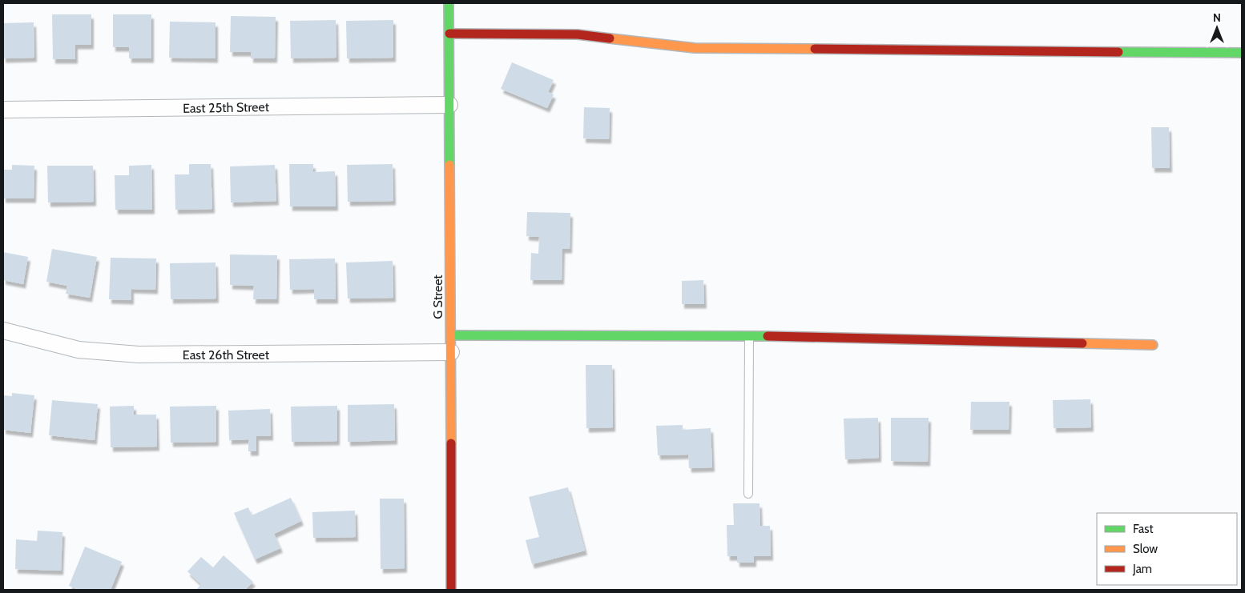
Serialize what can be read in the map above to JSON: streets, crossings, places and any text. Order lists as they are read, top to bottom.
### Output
{
  "streets": {
    "street": ["East 25th Street", "G Street", "East 26th Street"]
  },
  "crossings": [
    ["East 25th Street", "G Street"],
    ["G Street", "East 26th Street"]
  ],
  "legend": ["Fast", "Slow", "Jam"],
  "north": "top"
}
